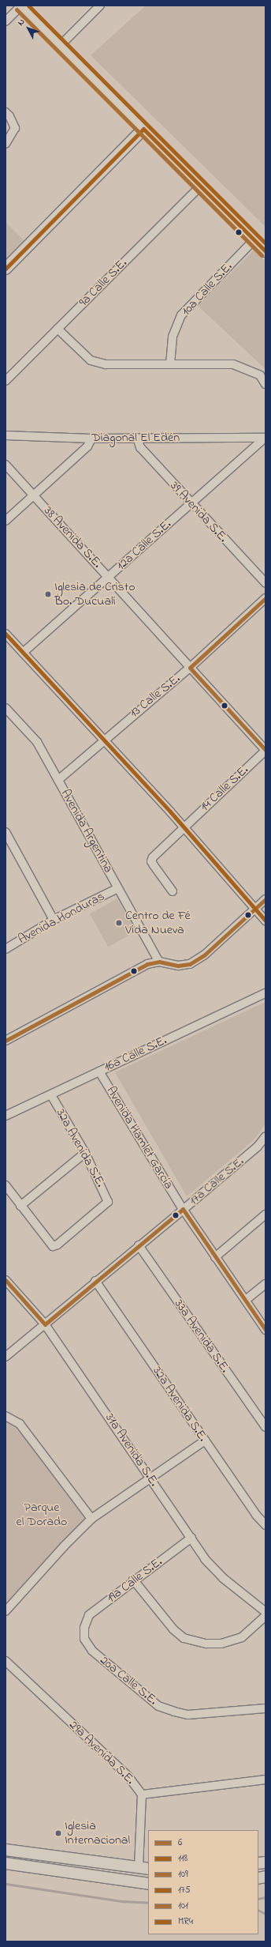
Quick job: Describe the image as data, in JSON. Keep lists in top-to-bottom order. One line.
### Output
{"streets":{"street":["9a Calle S.E.","10a Calle S.E.","Diagonal El Edén","39 Avenida S.E.","38 Avenida S.E.","12a Calle S.E.","13 Calle S.E.","14 Calle S.E.","Avenida Argentina","Avenida Honduras","16a Calle S.E.","Avenida Hamlet García","32a Avenida S.E.","17a Calle S.E.","33a Avenida S.E.","31a Avenida S.E.","19a Calle S.E.","20a Calle S.E.","29a Avenida S.E."]},"crossings":[["Diagonal El Edén","39 Avenida S.E."],["Diagonal El Edén","12a Calle S.E."],["39 Avenida S.E.","12a Calle S.E."],["38 Avenida S.E.","12a Calle S.E."],["38 Avenida S.E.","13 Calle S.E."],["38 Avenida S.E.","14 Calle S.E."],["13 Calle S.E.","Avenida Argentina"],["Avenida Argentina","Avenida Honduras"],["16a Calle S.E.","Avenida Hamlet García"],["16a Calle S.E.","32a Avenida S.E."],["Avenida Hamlet García","17a Calle S.E."],["32a Avenida S.E.","17a Calle S.E."],["17a Calle S.E.","33a Avenida S.E."],["17a Calle S.E.","31a Avenida S.E."],["31a Avenida S.E.","19a Calle S.E."],["19a Calle S.E.","20a Calle S.E."]],"parks":["Parque el Dorado"],"places":["Iglesia de Cristo Bo. Ducualí","Centro de Fé Vida Nueva","Iglesia Internacional"],"lines":["transit line MR4","transit line 101","transit line 175","transit line 6","transit line 118","transit line 109"],"legend":["6","118","109","175","101","MR4"],"north":"top left"}
